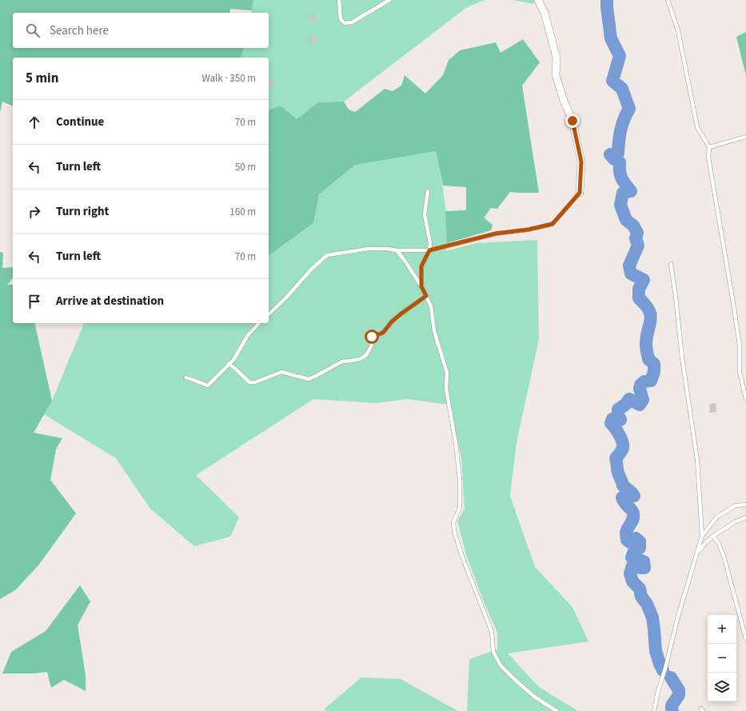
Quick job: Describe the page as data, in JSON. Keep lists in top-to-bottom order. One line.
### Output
{"page":{"search":"Search here","heading":["5 min","Walk · 350 m"],"list":[["Continue","70 m"],["Turn left","50 m"],["Turn right","160 m"],["Turn left","70 m"],"Arrive at destination"],"map_buttons":["+","−"]}}
